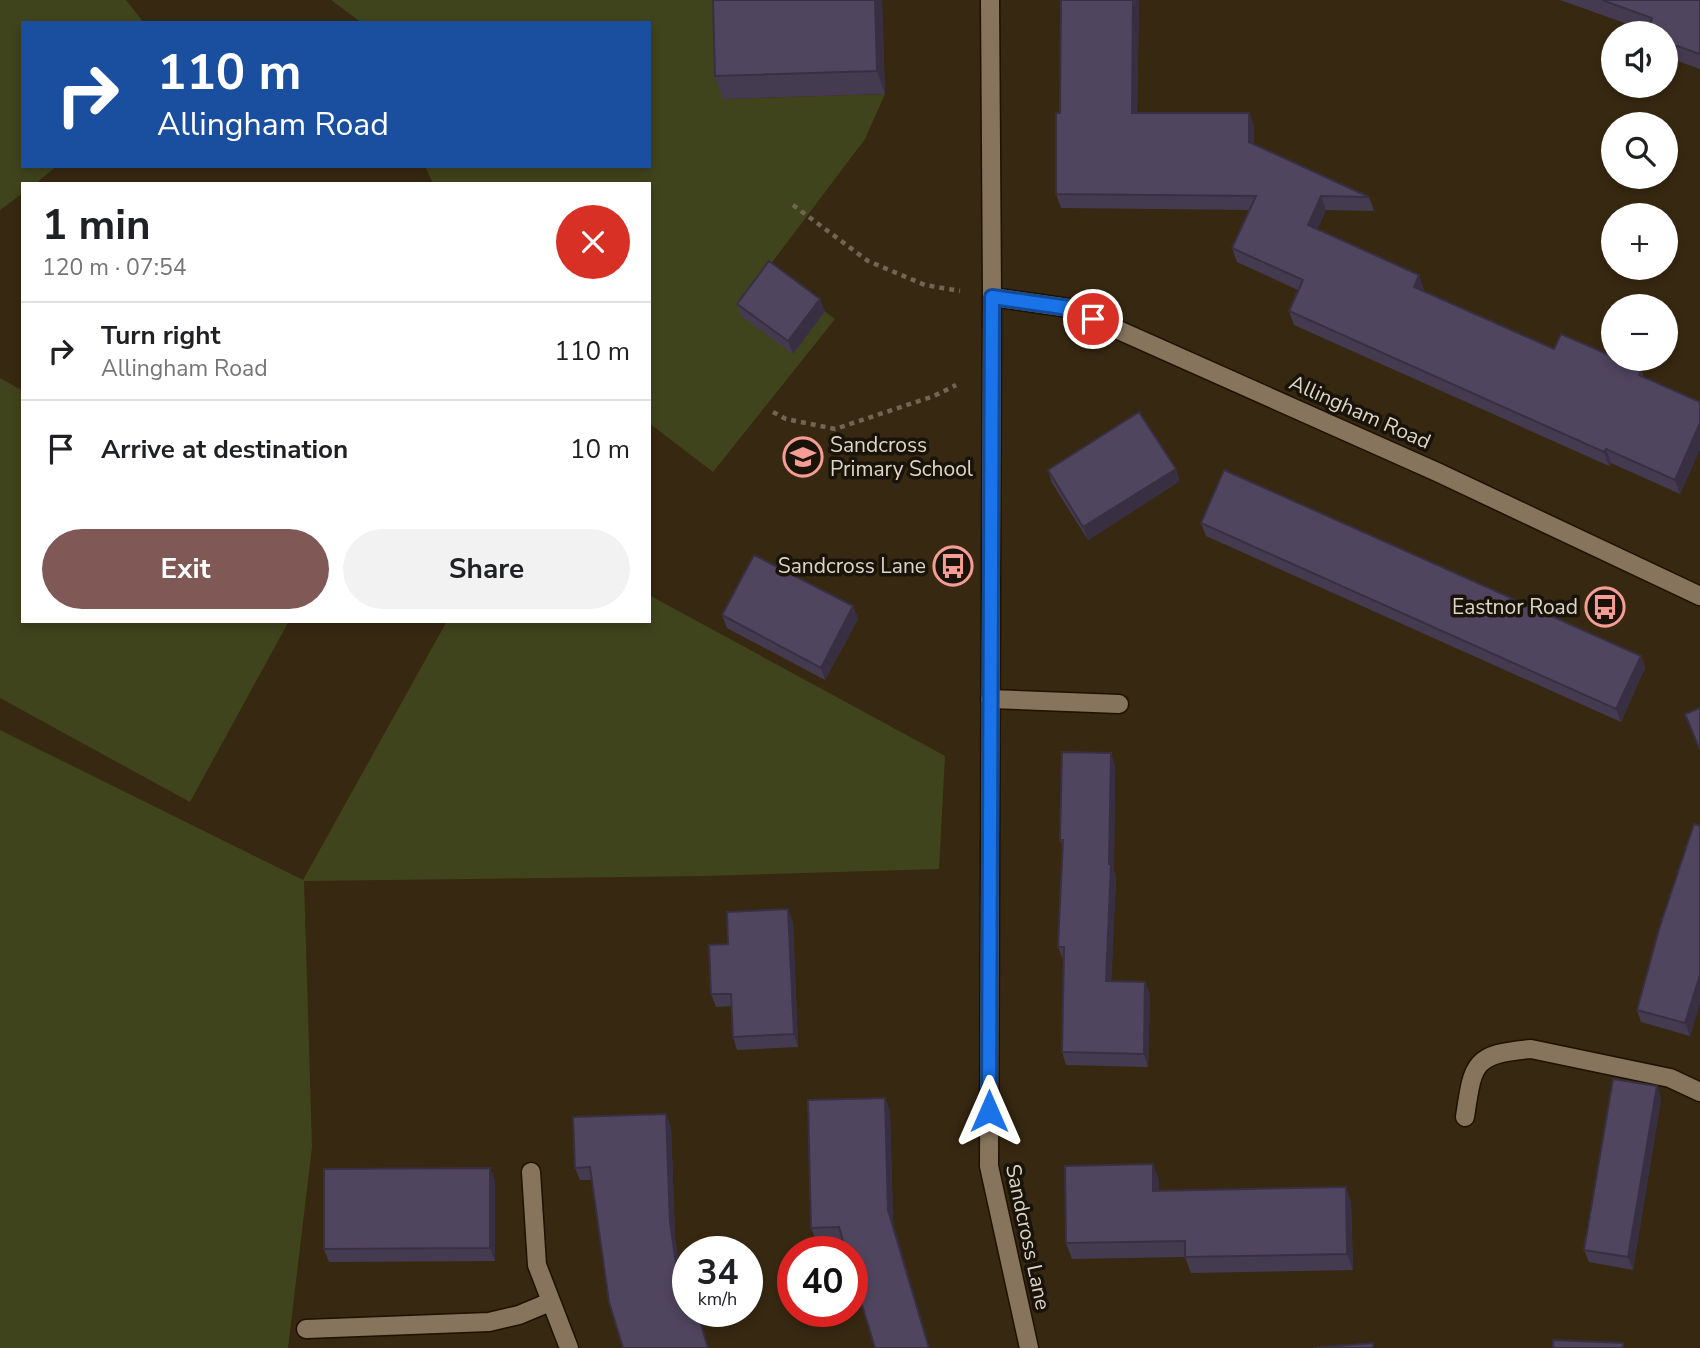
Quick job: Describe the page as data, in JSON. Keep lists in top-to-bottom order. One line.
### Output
{"streets":{"street":["Allingham Road","Sandcross Lane"]},"crossings":[["Allingham Road","Sandcross Lane"]],"places":{"school or university":["Sandcross Primary School"],"bus stop":["Sandcross Lane","Eastnor Road"]},"page":{"map_buttons":["+","−"],"turn":["110 m","Allingham Road"],"heading":["1 min","120 m · 07:54"],"list":[{"name":"Turn right","note":"Allingham Road","value":"110 m"},{"name":"Arrive at destination","value":"10 m"}],"buttons":["Exit","Share"],"speed":"34 km/h","limit":"40"}}
